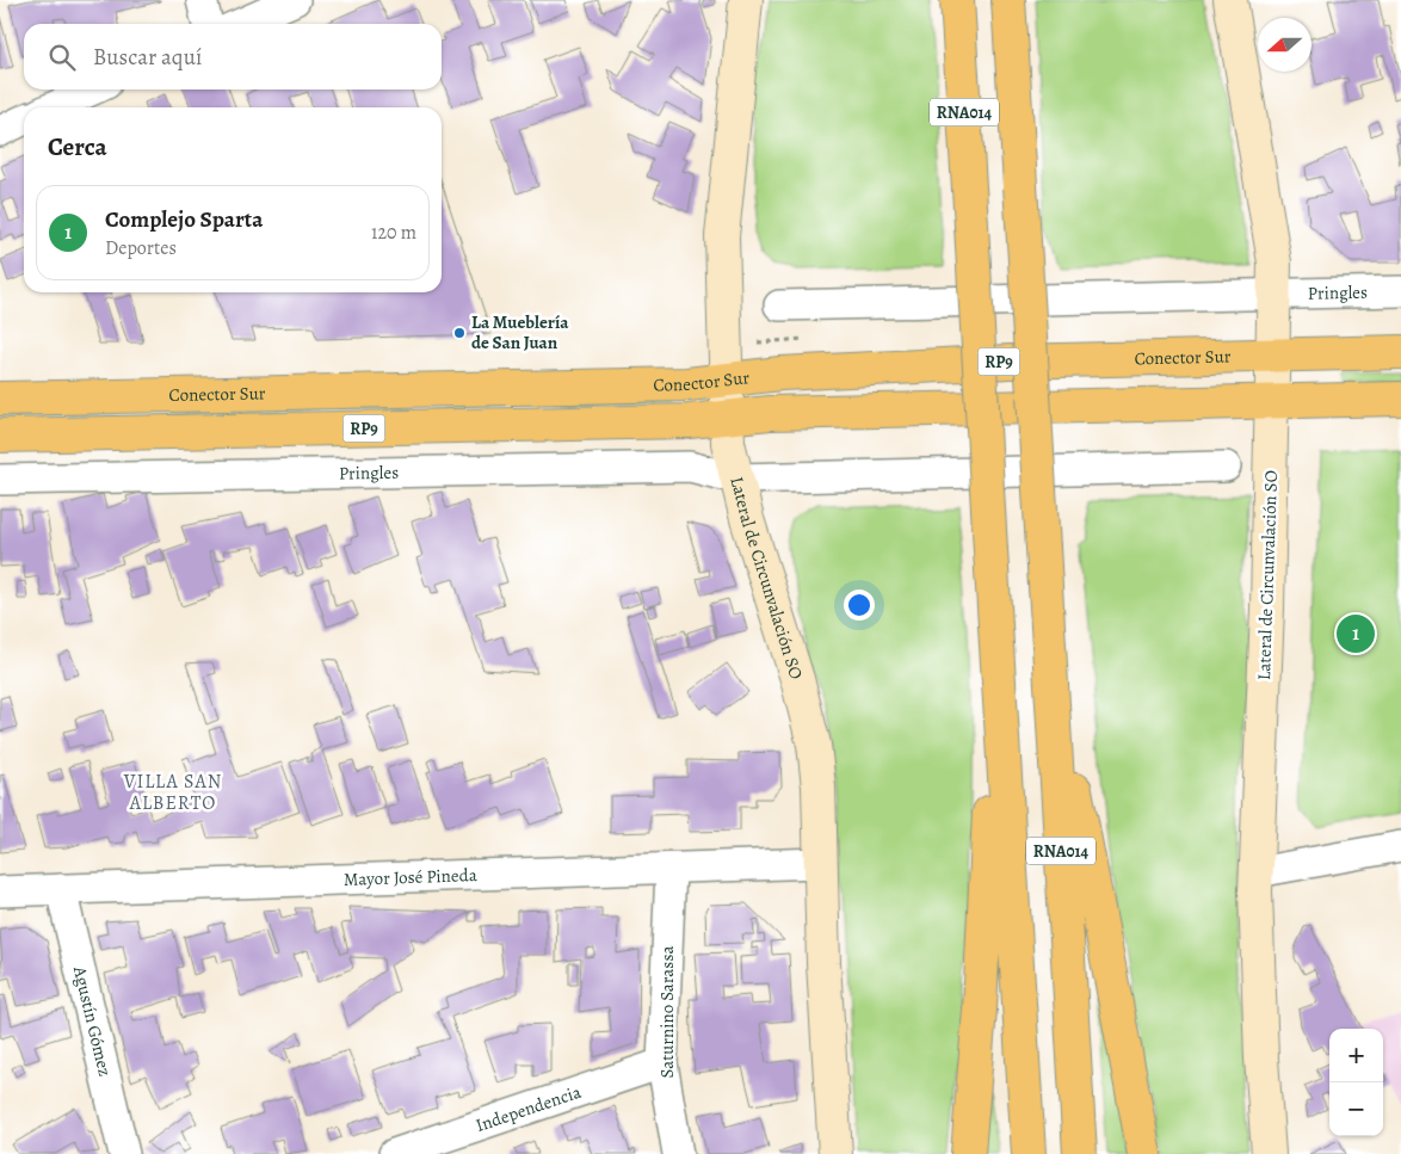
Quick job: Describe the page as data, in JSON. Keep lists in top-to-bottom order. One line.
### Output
{"streets":{"main road":["RNA014","Conector Sur","RP9"],"street":["Pringles","Lateral de Circunvalación SO","Mayor José Pineda","Saturnino Sarassa","Agustín Gómez","Independencia"]},"crossings":[["Pringles","Lateral de Circunvalación SO"],["Conector Sur","Lateral de Circunvalación SO"],["Lateral de Circunvalación SO","Mayor José Pineda"],["Mayor José Pineda","Saturnino Sarassa"],["Mayor José Pineda","Agustín Gómez"],["Saturnino Sarassa","Independencia"]],"districts":["VILLA SAN ALBERTO"],"places":["La Mueblería de San Juan"],"north":"left","page":{"search":"Buscar aquí","heading":"Cerca","list":[{"mark":"1","name":"Complejo Sparta","note":"Deportes","value":"120 m"}],"pins":"1","map_buttons":["+","−"]}}
